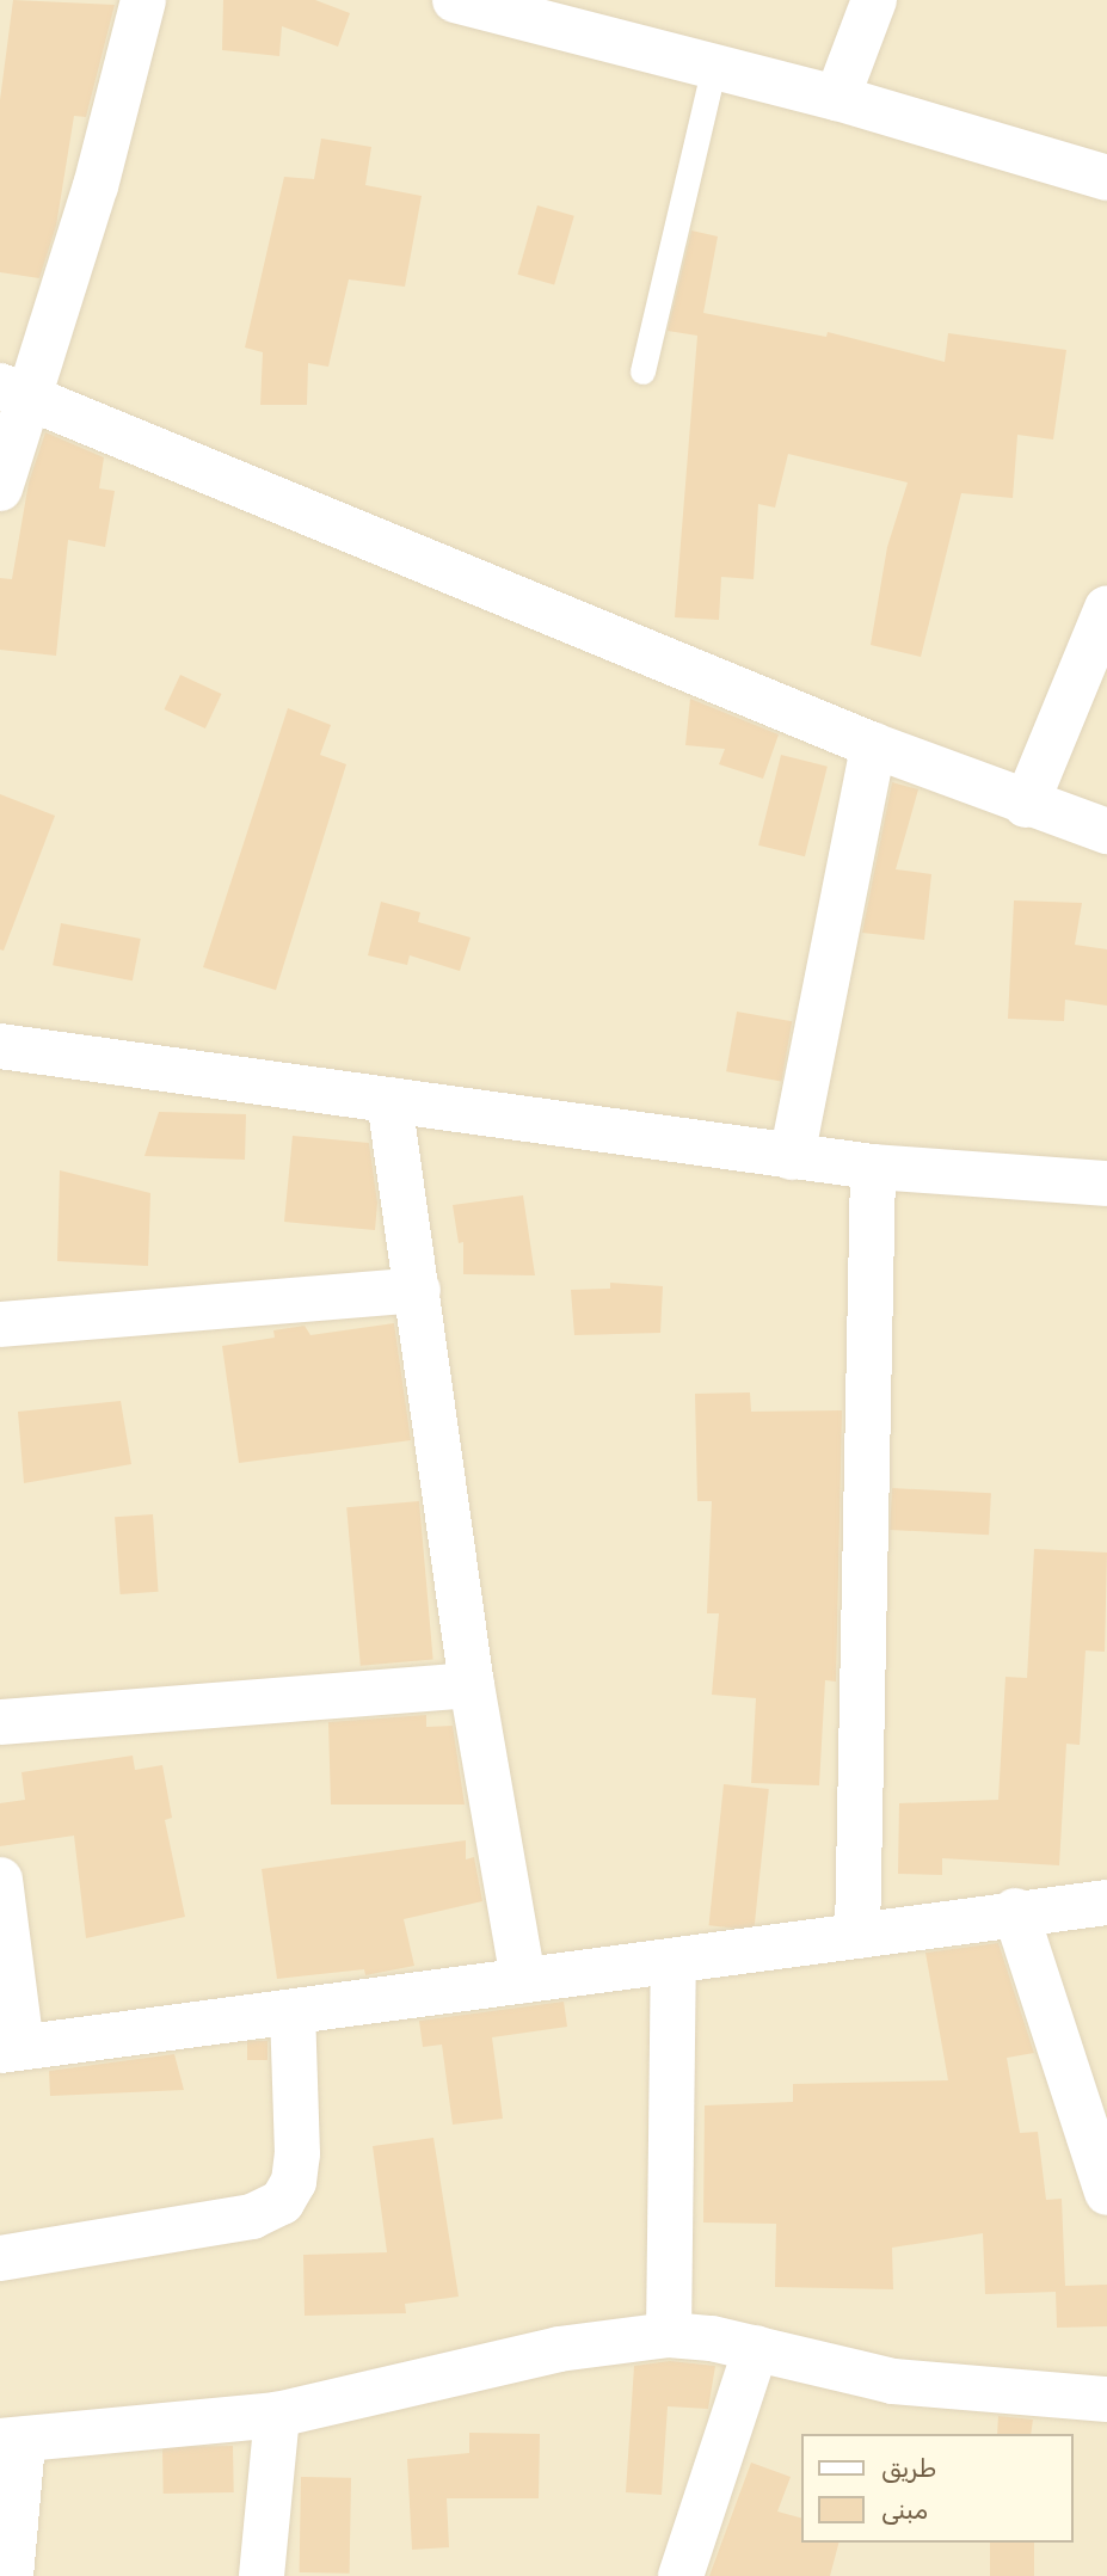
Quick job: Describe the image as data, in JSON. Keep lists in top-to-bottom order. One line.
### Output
{"legend":["طريق","مبنى"]}
